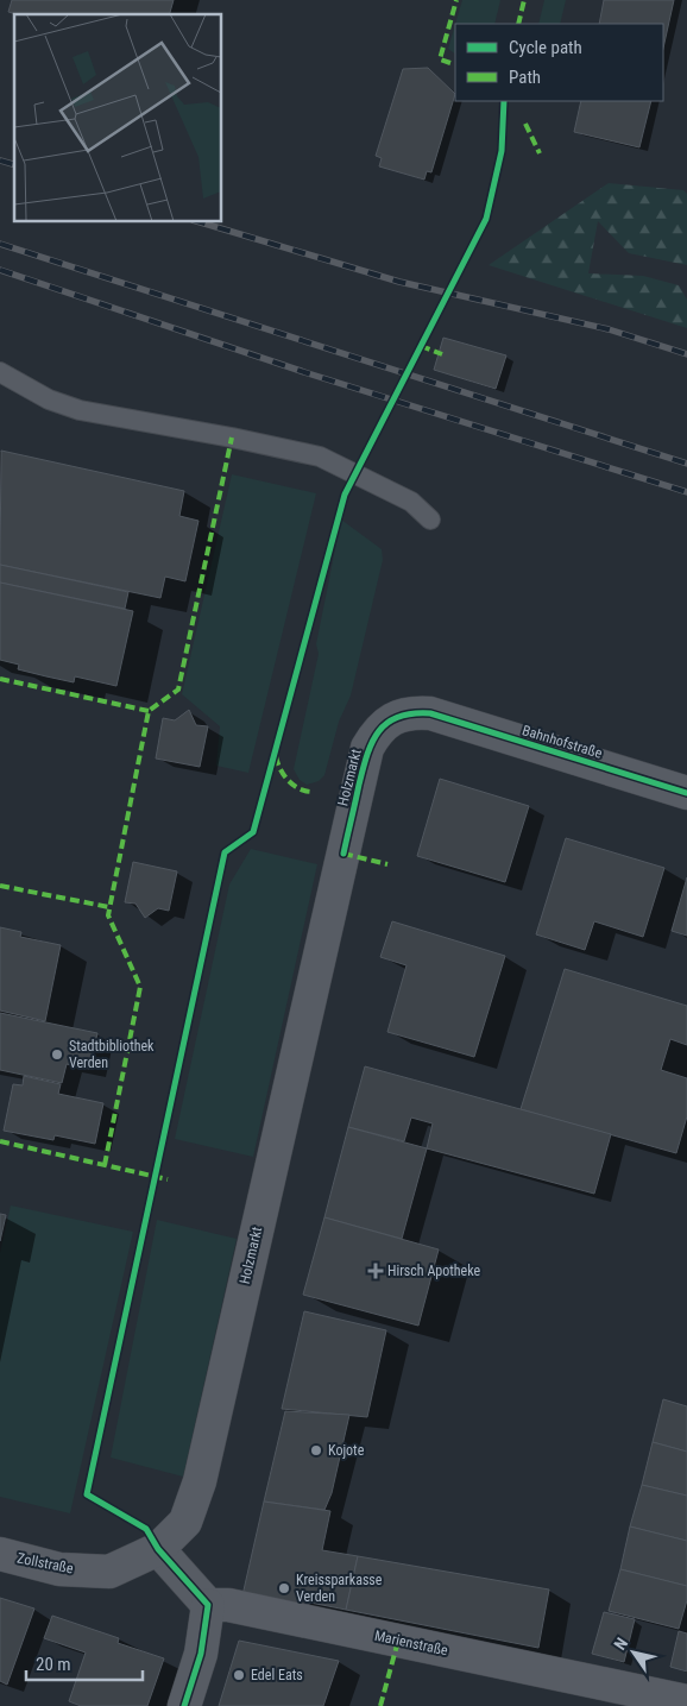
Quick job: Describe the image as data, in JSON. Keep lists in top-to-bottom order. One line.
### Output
{"streets":{"street":["Bahnhofstraße","Holzmarkt","Zollstraße","Marienstraße"]},"crossings":[["Bahnhofstraße","Holzmarkt"],["Holzmarkt","Zollstraße"]],"places":{"other":["Stadtbibliothek Verden","Kojote","Kreissparkasse Verden","Edel Eats"],"health":["Hirsch Apotheke"]},"legend":["Cycle path","Path"],"scale_bar":"20 m","north":"top left"}
